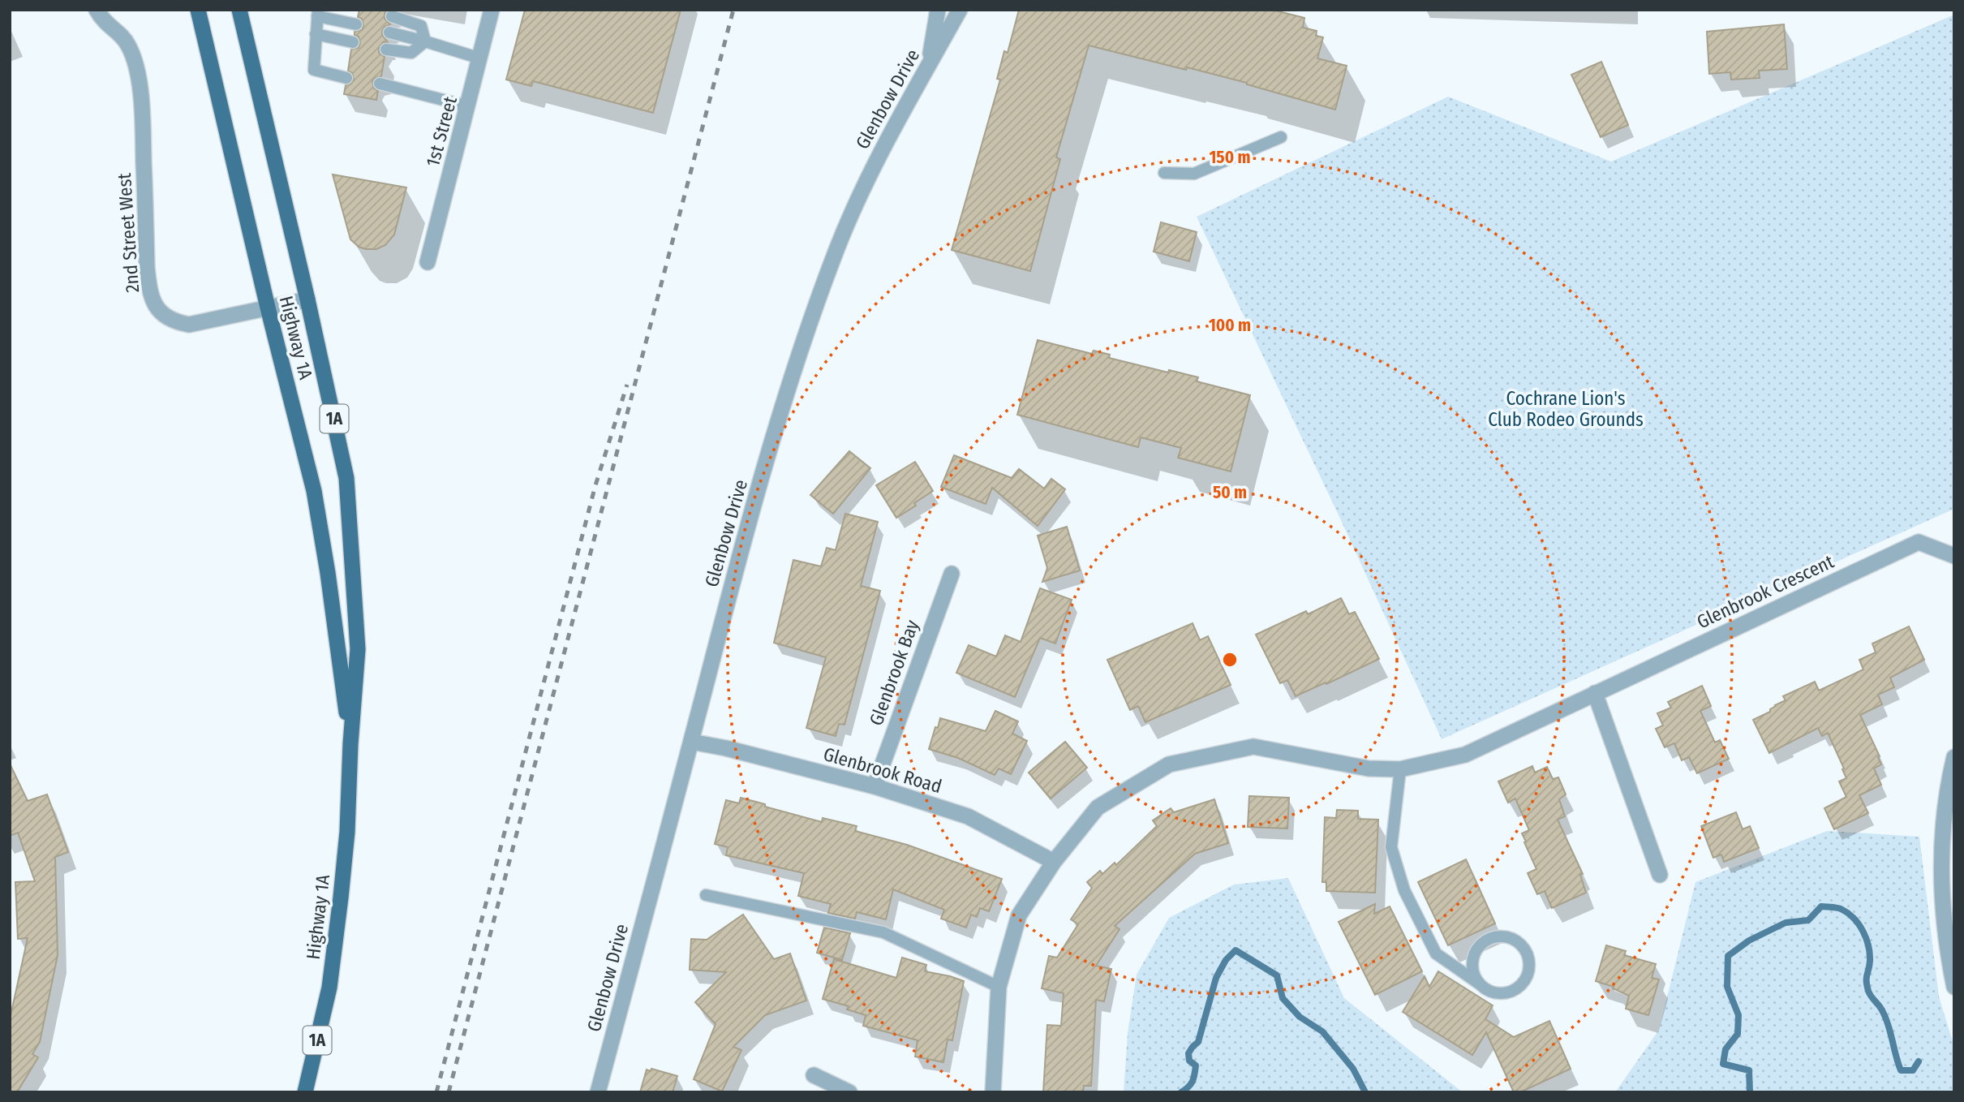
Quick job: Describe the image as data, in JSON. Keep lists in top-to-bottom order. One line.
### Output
{"streets":{"main road":["Highway 1A","1A"],"street":["Glenbow Drive","1st Street","2nd Street West","Glenbrook Crescent","Glenbrook Bay","Glenbrook Road"]},"crossings":[["Glenbow Drive","Glenbrook Road"],["2nd Street West","Highway 1A"],["Glenbrook Crescent","Glenbrook Road"],["Glenbrook Bay","Glenbrook Road"]],"parks":["Cochrane Lion's Club Rodeo Grounds"],"rings":["150 m","100 m","50 m"]}
